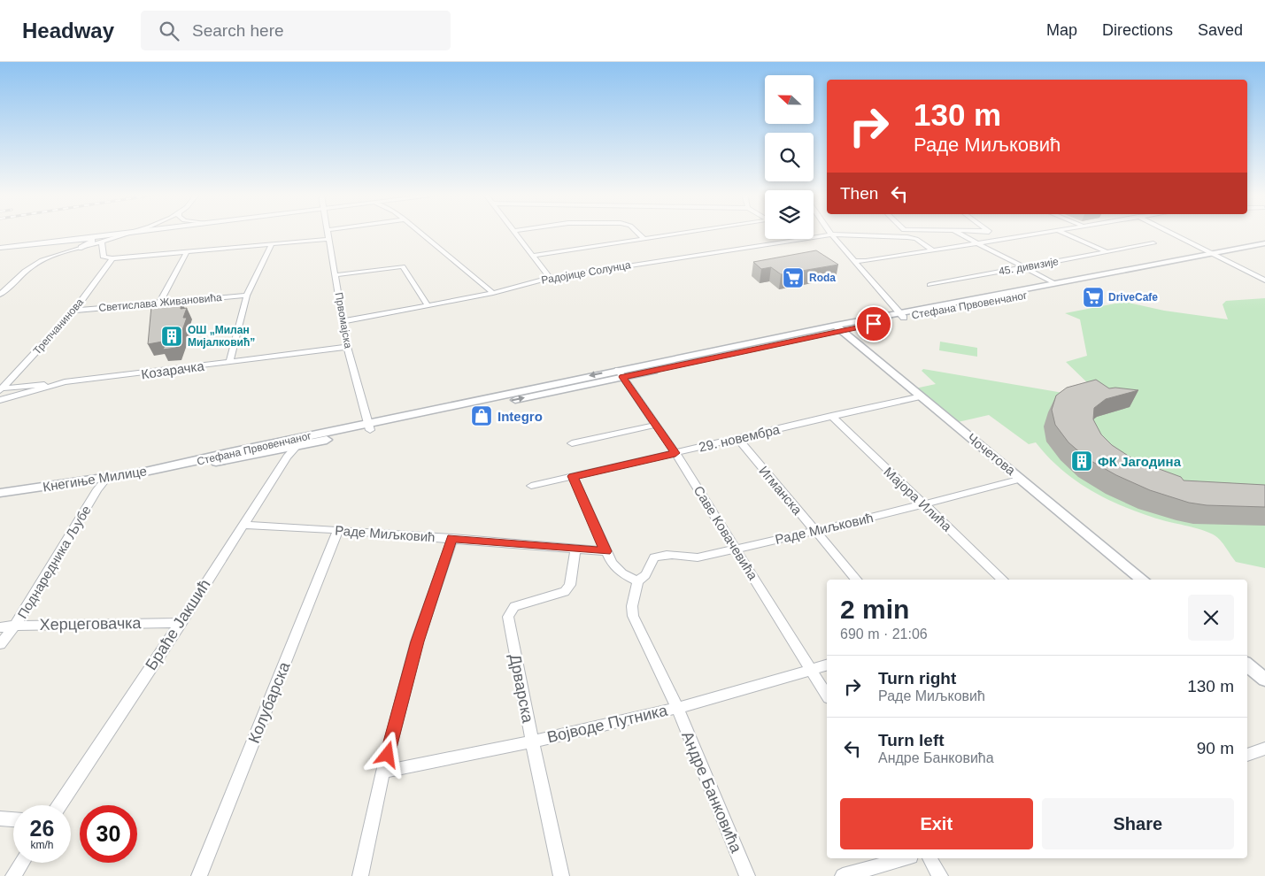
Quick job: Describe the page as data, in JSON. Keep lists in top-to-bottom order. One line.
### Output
{"streets":{"street":["45. дивизије","Радојице Солунца","Светислава Живановића","Стефана Првовенчаног","Првомајска","Трепчанинова","Козарачка","29. новембра","Чочетова","Кнегиње Милице","Игманска","Мајора Илића","Раде Миљковић","Саве Ковачевића","Поднаредника Љубе","Херцеговачка","Браће Јакшић","Дрварска","Колубарска","Војводе Путника","Андре Банковића"]},"crossings":[["Радојице Солунца","Првомајска"],["Светислава Живановића","Трепчанинова"],["Стефана Првовенчаног","Првомајска"],["Стефана Првовенчаног","Чочетова"],["Стефана Првовенчаног","Кнегиње Милице"],["Стефана Првовенчаног","Саве Ковачевића"],["Стефана Првовенчаног","Браће Јакшић"],["Првомајска","Козарачка"],["29. новембра","Чочетова"],["29. новембра","Игманска"],["29. новембра","Мајора Илића"],["29. новембра","Саве Ковачевића"],["Чочетова","Раде Миљковић"],["Кнегиње Милице","Поднаредника Љубе"],["Игманска","Раде Миљковић"],["Мајора Илића","Раде Миљковић"],["Раде Миљковић","Саве Ковачевића"],["Раде Миљковић","Браће Јакшић"],["Раде Миљковић","Дрварска"],["Раде Миљковић","Колубарска"],["Раде Миљковић","Андре Банковића"],["Саве Ковачевића","Војводе Путника"],["Поднаредника Љубе","Херцеговачка"],["Херцеговачка","Браће Јакшић"],["Дрварска","Војводе Путника"],["Војводе Путника","Андре Банковића"]],"places":{"supermarket":["Roda","DriveCafe"],"building":["ОШ „Милан Мијалковић”","ФК Јагодина"],"shop":["Integro"]},"north":"left","page":{"header":"Headway","search":"Search here","nav":["Map","Directions","Saved"],"turn":["130 m","Раде Миљковић"],"then":"Then","heading":["2 min","690 m · 21:06"],"list":[{"name":"Turn right","note":"Раде Миљковић","value":"130 m"},{"name":"Turn left","note":"Андре Банковића","value":"90 m"}],"buttons":["Exit","Share"],"speed":"26 km/h","limit":"30"}}
